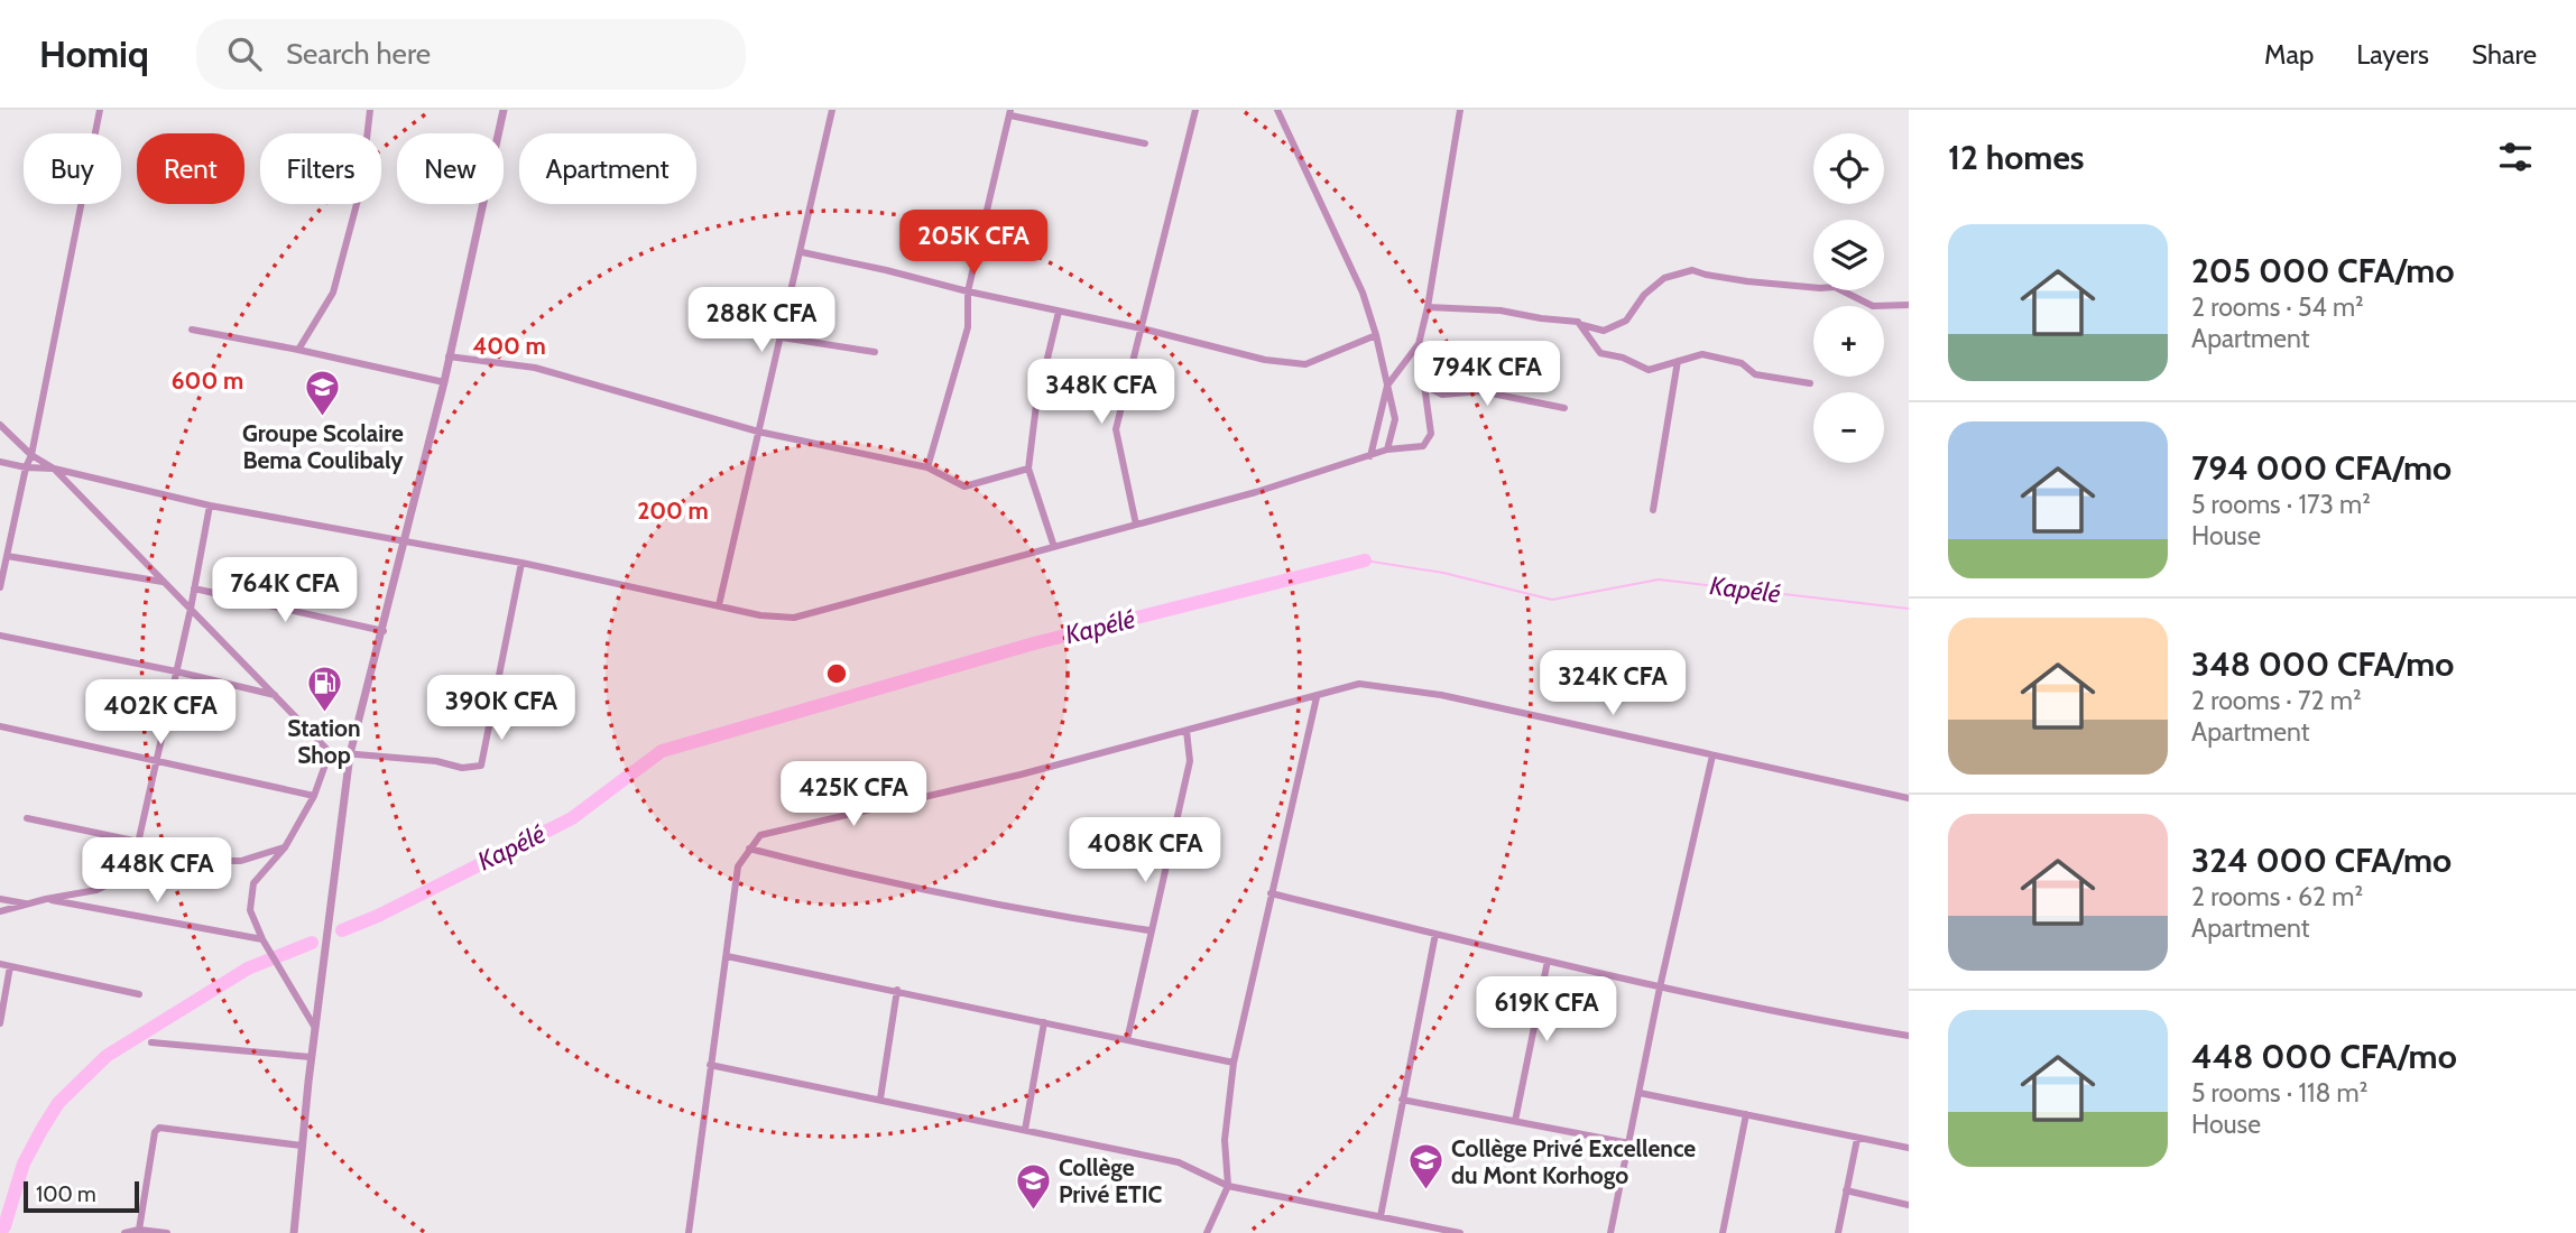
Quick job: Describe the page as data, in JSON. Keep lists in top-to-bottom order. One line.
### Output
{"water":["Kapélé"],"places":{"school or university":["Groupe Scolaire Bema Coulibaly","Collège Privé Excellence du Mont Korhogo","Collège Privé ETIC"],"fuel station":["Station Shop"]},"scale_bar":"100 m","page":{"header":"Homiq","search":"Search here","nav":["Map","Layers","Share"],"heading":"12 homes","map_buttons":["+","−"],"chip":["Buy","Rent","Filters","New","Apartment"],"list":[{"name":"205 000 CFA/mo","note":"2 rooms · 54 m² · Apartment"},{"name":"794 000 CFA/mo","note":"5 rooms · 173 m² · House"},{"name":"348 000 CFA/mo","note":"2 rooms · 72 m² · Apartment"},{"name":"324 000 CFA/mo","note":"2 rooms · 62 m² · Apartment"},{"name":"448 000 CFA/mo","note":"5 rooms · 118 m² · House"}],"price":["205K CFA","288K CFA","794K CFA","348K CFA","764K CFA","324K CFA","390K CFA","402K CFA","425K CFA","408K CFA","448K CFA","619K CFA"],"scale":"100 m"},"rings":["400 m","600 m","200 m"]}
